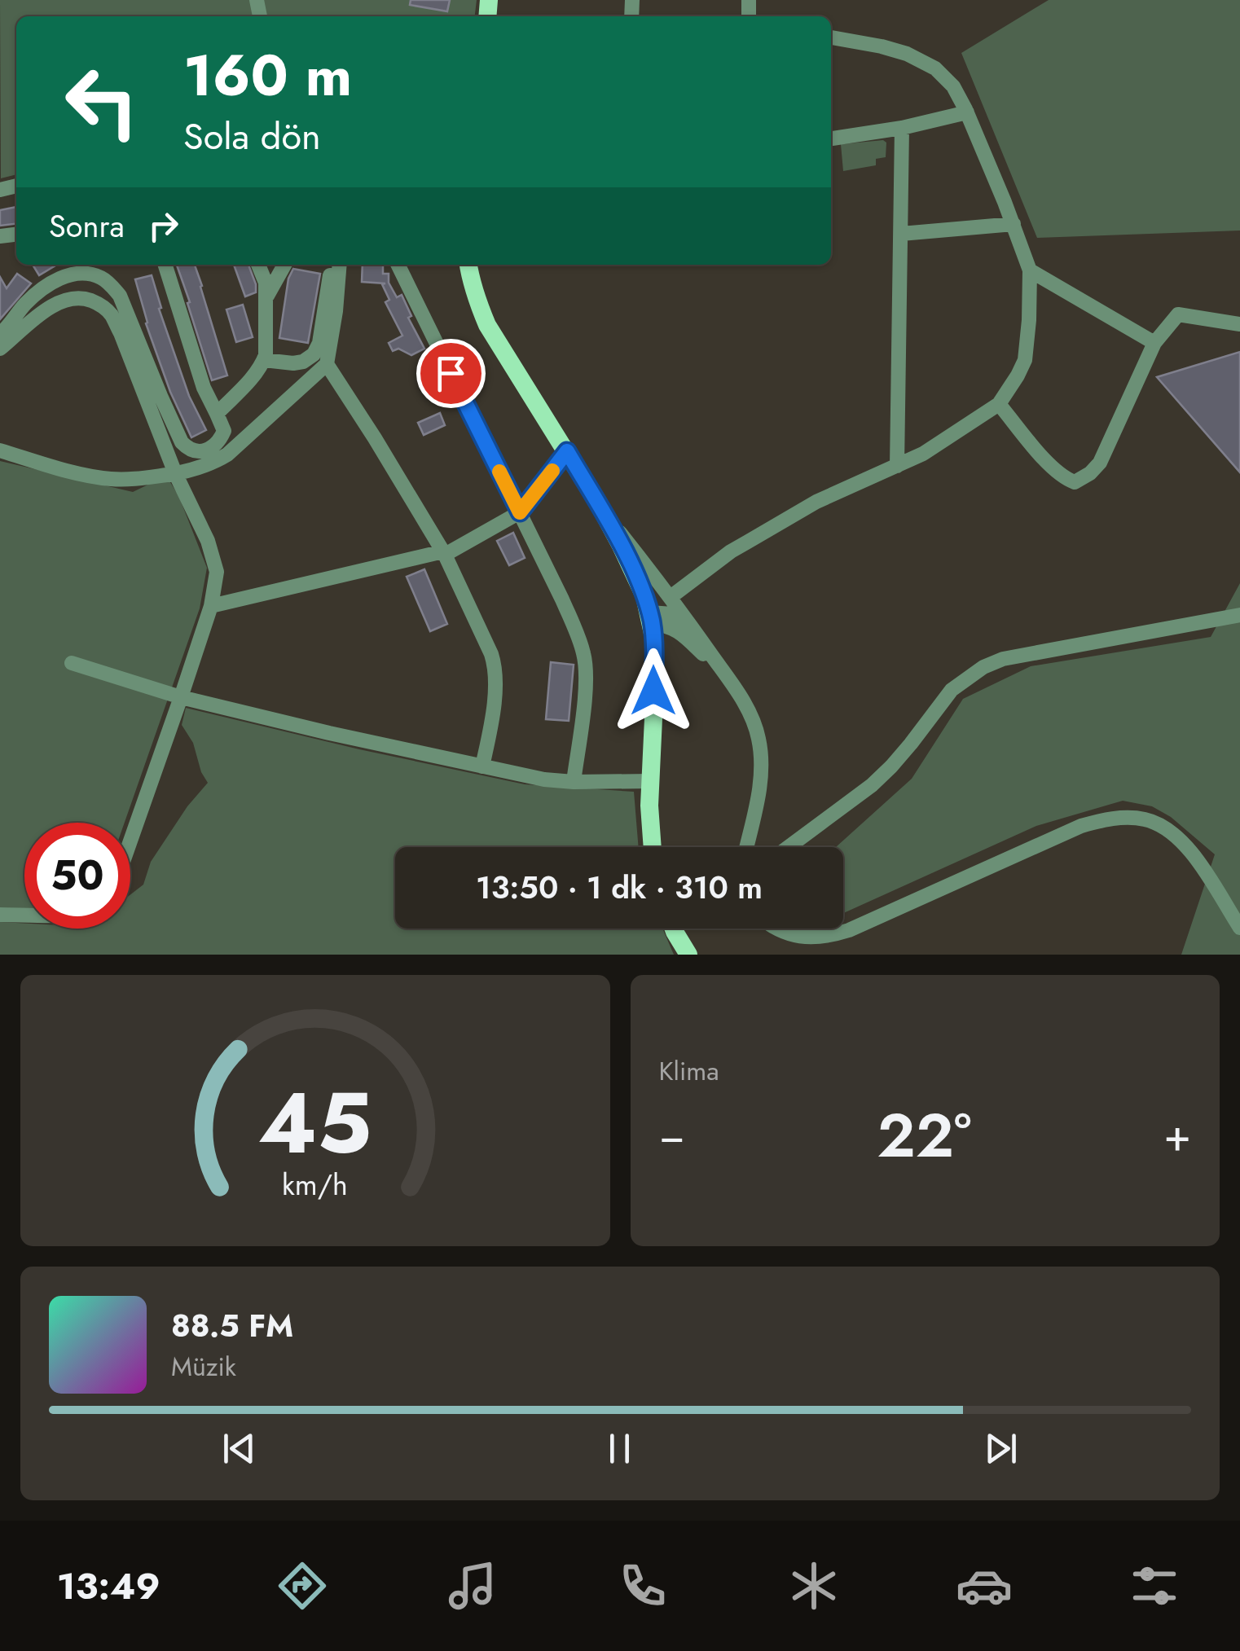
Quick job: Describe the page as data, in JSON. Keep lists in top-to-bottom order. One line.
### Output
{"page":{"turn":["160 m","Sola dön"],"then":"Sonra","limit":"50","trip":"13:50 · 1 dk · 310 m","tile":"Klima","heat":["−","22°","+"],"song":["88.5 FM","Müzik"],"tabs":"13:49","gauge":["45","km/h"]}}
